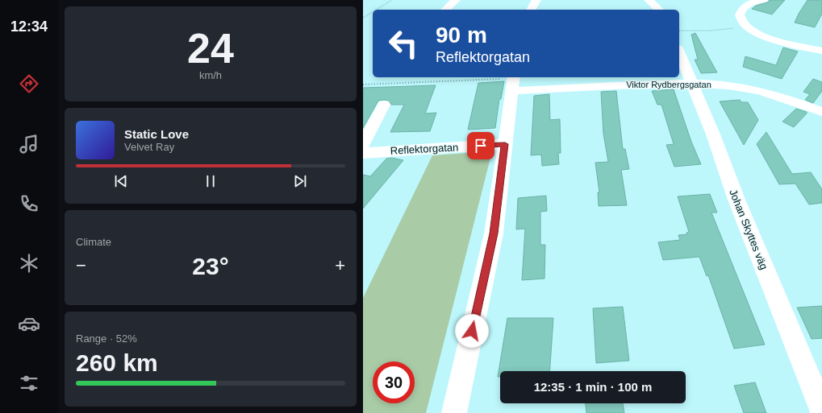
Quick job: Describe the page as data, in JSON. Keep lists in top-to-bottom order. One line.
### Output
{"streets":{"street":["Viktor Rydbergsgatan","Reflektorgatan","Johan Skyttes väg"]},"crossings":[["Viktor Rydbergsgatan","Johan Skyttes väg"]],"page":{"tabs":"12:34","tile":[["24","km/h"],"Climate",["Range · 52%","260 km"]],"turn":["90 m","Reflektorgatan"],"song":["Static Love","Velvet Ray"],"heat":["−","23°","+"],"limit":"30","trip":"12:35 · 1 min · 100 m"}}
